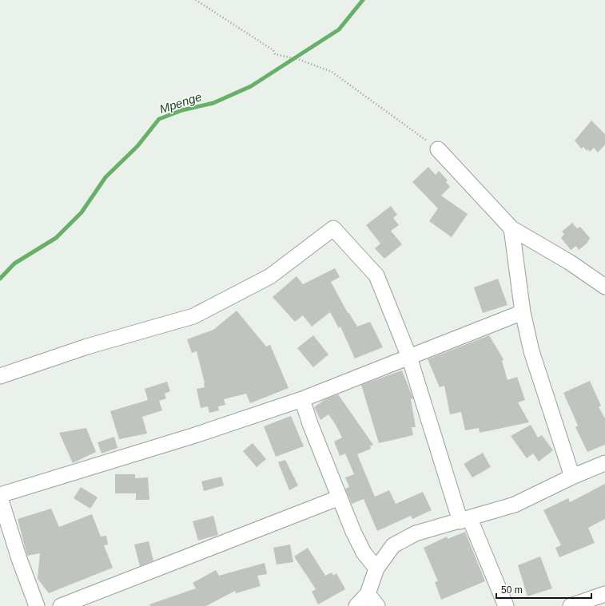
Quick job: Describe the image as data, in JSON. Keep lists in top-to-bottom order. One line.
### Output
{"water":["Mpenge"],"scale_bar":"50 m"}
